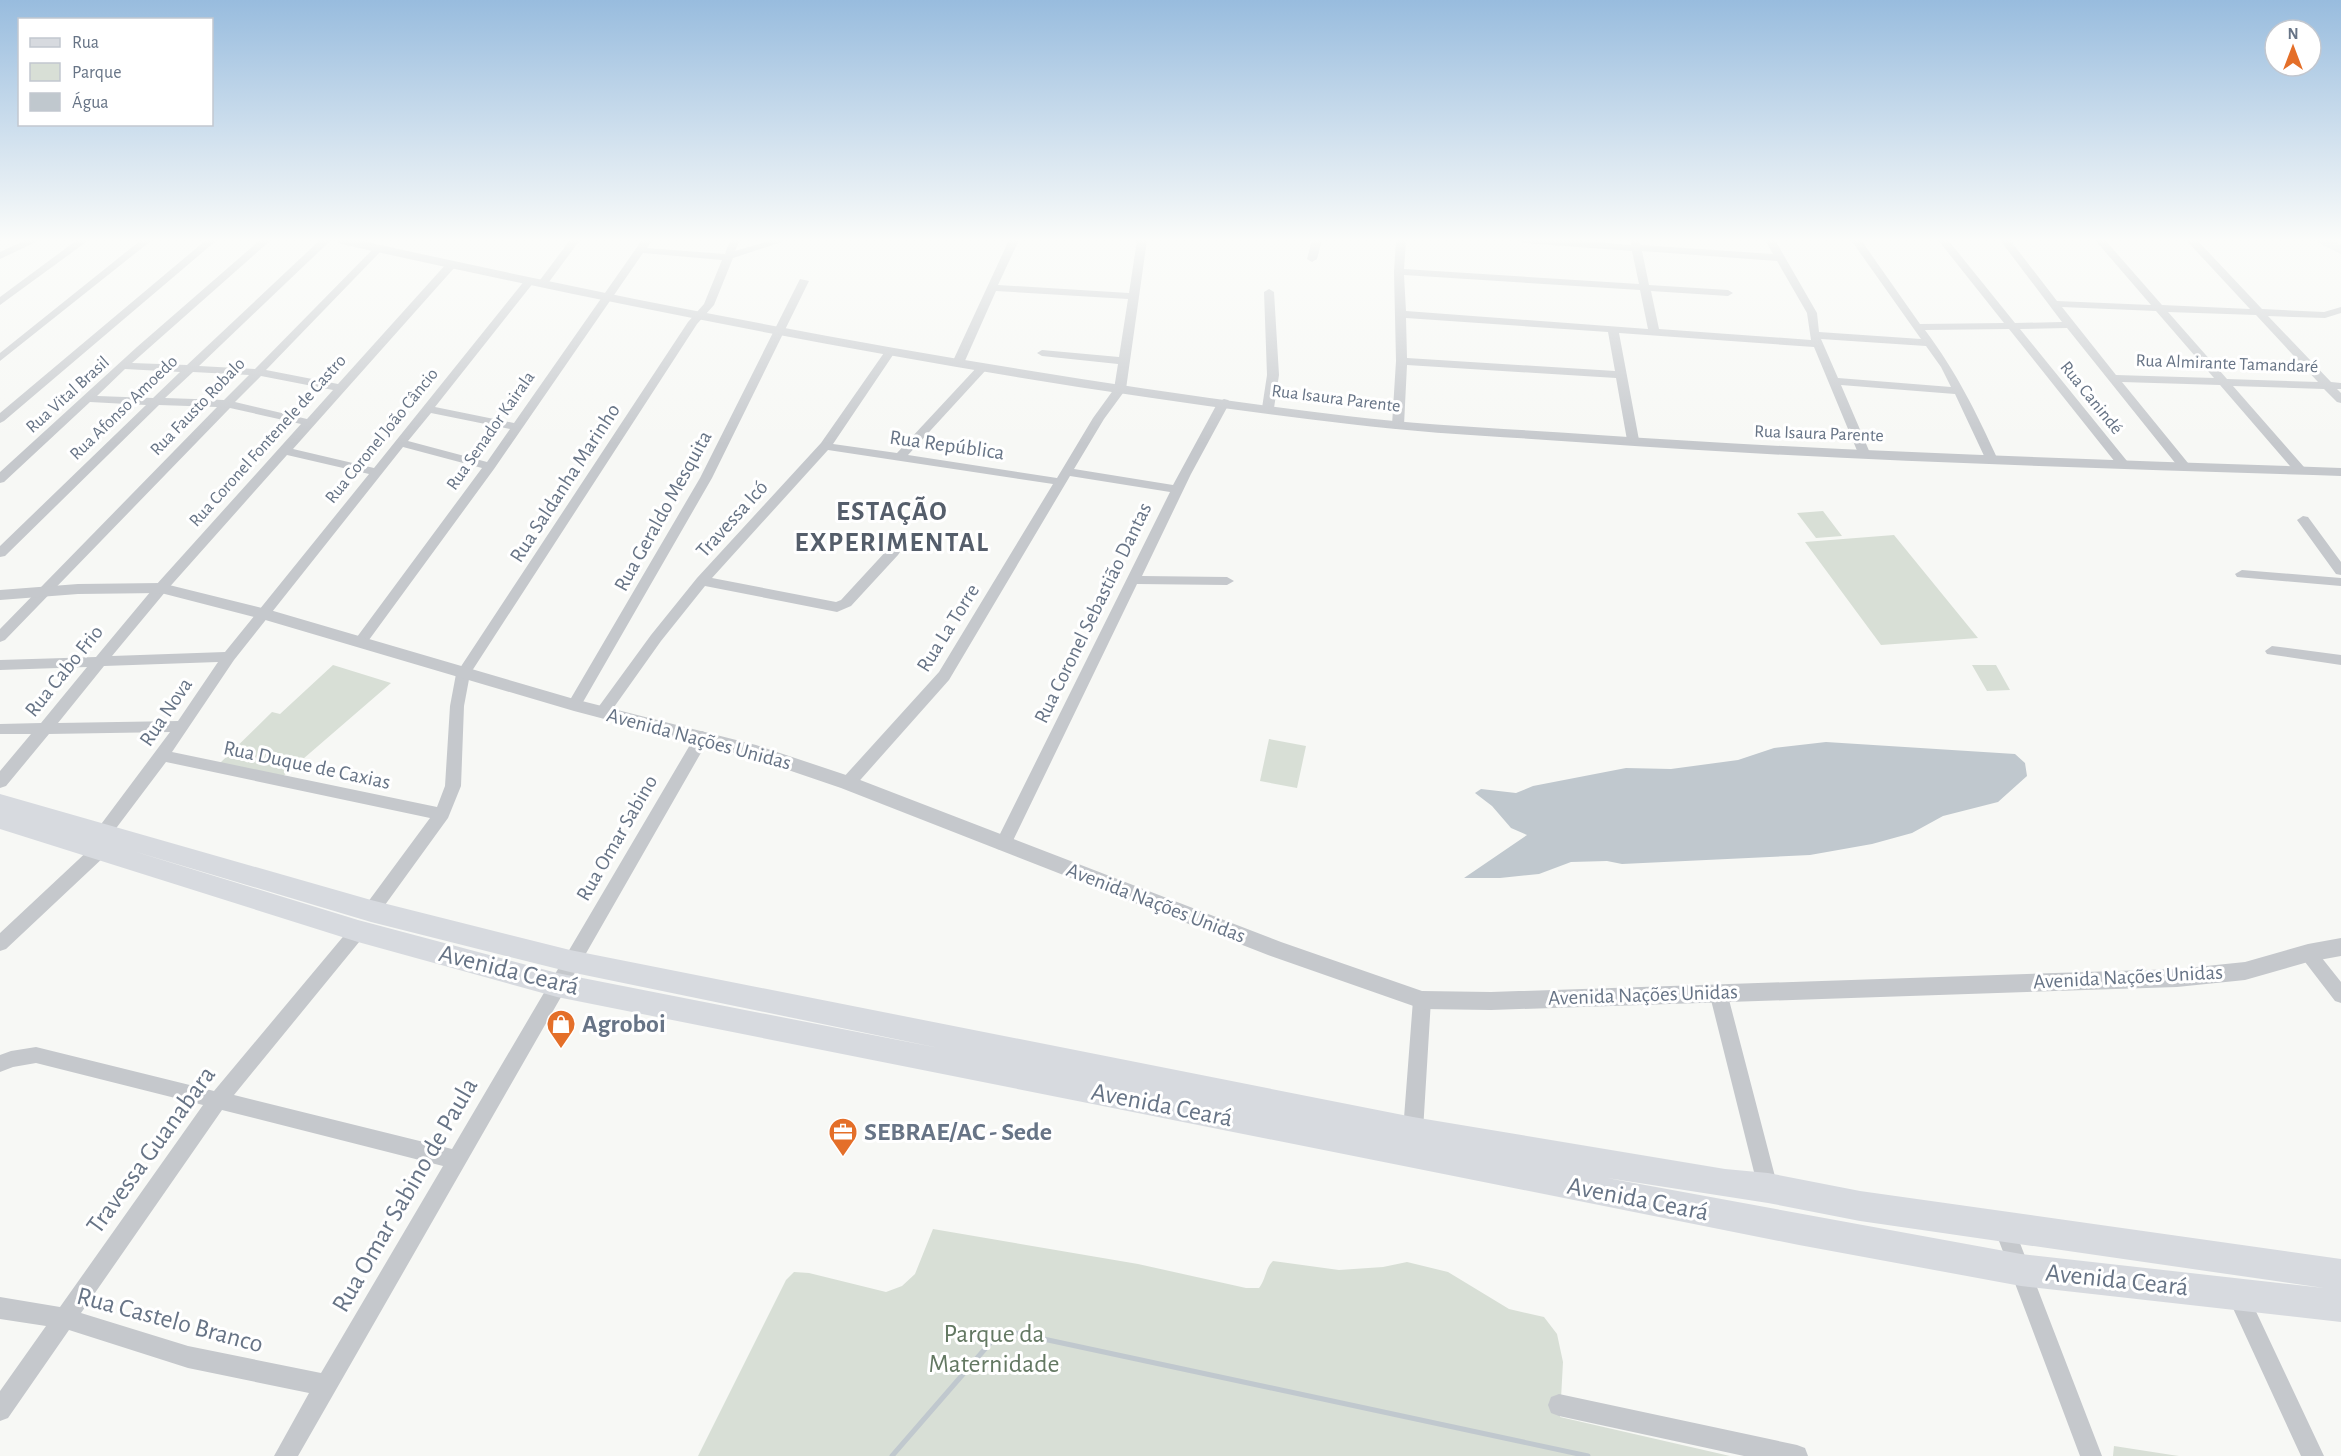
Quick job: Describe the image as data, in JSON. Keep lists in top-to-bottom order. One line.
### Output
{"streets":{"main road":["Avenida Ceará"],"street":["Rua Almirante Tamandaré","Rua Vital Brasil","Rua Canindé","Rua Isaura Parente","Rua Fausto Robalo","Rua Afonso Amoedo","Rua Senador Kairala","Rua Coronel João Câncio","Rua Coronel Fontenele de Castro","Rua República","Rua Saldanha Marinho","Rua Geraldo Mesquita","Travessa Icó","Rua Coronel Sebastião Dantas","Rua La Torre","Rua Cabo Frio","Rua Nova","Avenida Nações Unidas","Rua Duque de Caxias","Rua Omar Sabino","Travessa Guanabara","Rua Omar Sabino de Paula","Rua Castelo Branco"]},"crossings":[["Rua Canindé","Rua Isaura Parente"],["Rua Isaura Parente","Rua Saldanha Marinho"],["Rua Isaura Parente","Rua Geraldo Mesquita"],["Rua Isaura Parente","Travessa Icó"],["Rua Isaura Parente","Rua Coronel Sebastião Dantas"],["Rua Isaura Parente","Rua La Torre"],["Rua Fausto Robalo","Avenida Nações Unidas"],["Rua Senador Kairala","Avenida Nações Unidas"],["Rua Coronel João Câncio","Rua Nova"],["Rua Coronel João Câncio","Avenida Nações Unidas"],["Rua Coronel Fontenele de Castro","Rua Cabo Frio"],["Rua Coronel Fontenele de Castro","Avenida Nações Unidas"],["Rua República","Travessa Icó"],["Rua República","Rua Coronel Sebastião Dantas"],["Rua República","Rua La Torre"],["Rua Saldanha Marinho","Avenida Nações Unidas"],["Rua Saldanha Marinho","Travessa Guanabara"],["Rua Geraldo Mesquita","Avenida Nações Unidas"],["Travessa Icó","Avenida Nações Unidas"],["Rua Coronel Sebastião Dantas","Avenida Nações Unidas"],["Rua La Torre","Avenida Nações Unidas"],["Rua Cabo Frio","Avenida Nações Unidas"],["Rua Nova","Avenida Nações Unidas"],["Rua Nova","Rua Duque de Caxias"],["Rua Nova","Avenida Ceará"],["Avenida Nações Unidas","Rua Omar Sabino"],["Avenida Nações Unidas","Travessa Guanabara"],["Rua Duque de Caxias","Travessa Guanabara"],["Rua Omar Sabino","Avenida Ceará"],["Rua Omar Sabino","Rua Omar Sabino de Paula"],["Avenida Ceará","Travessa Guanabara"],["Avenida Ceará","Rua Omar Sabino de Paula"],["Travessa Guanabara","Rua Castelo Branco"],["Rua Omar Sabino de Paula","Rua Castelo Branco"]],"districts":["ESTAÇÃO EXPERIMENTAL"],"parks":["Parque da Maternidade"],"places":{"shop":["Agroboi"],"office":["SEBRAE/AC - Sede"]},"legend":["Rua","Parque","Água"],"north":"top"}
